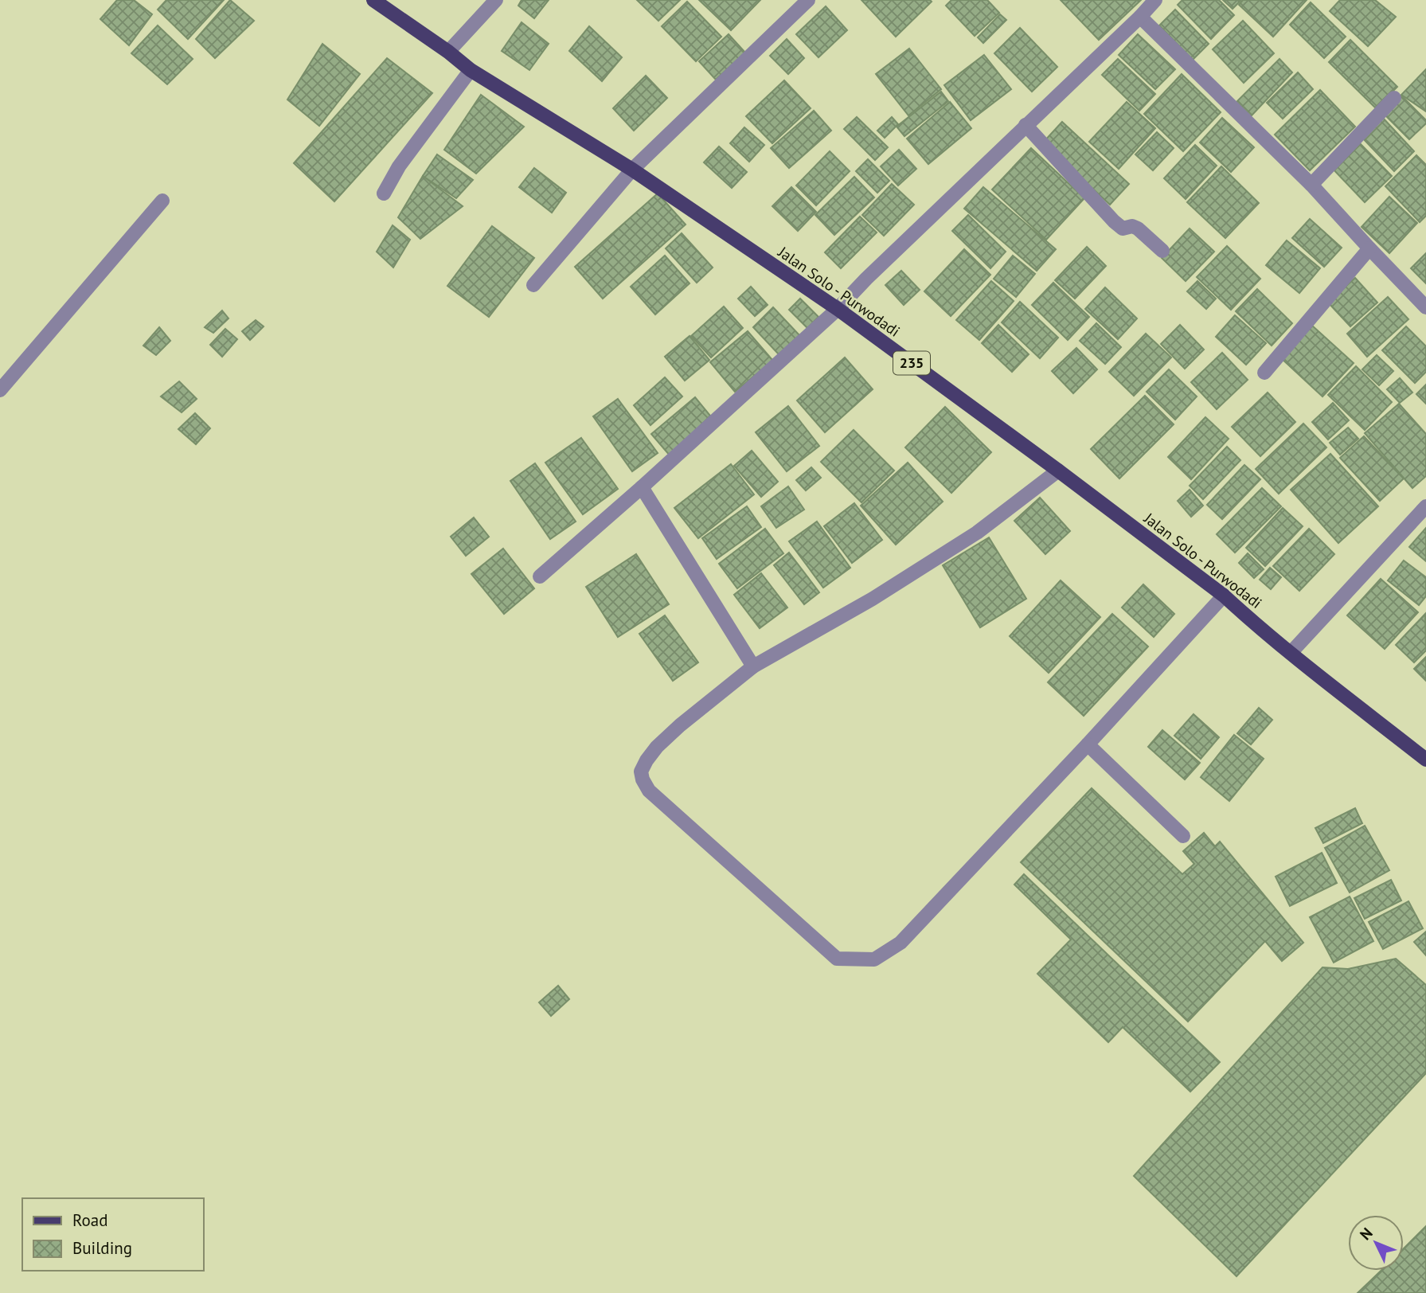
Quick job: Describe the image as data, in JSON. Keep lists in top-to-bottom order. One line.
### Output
{"streets":{"main road":["Jalan Solo - Purwodadi","235"]},"legend":["Road","Building"],"north":"top left"}
